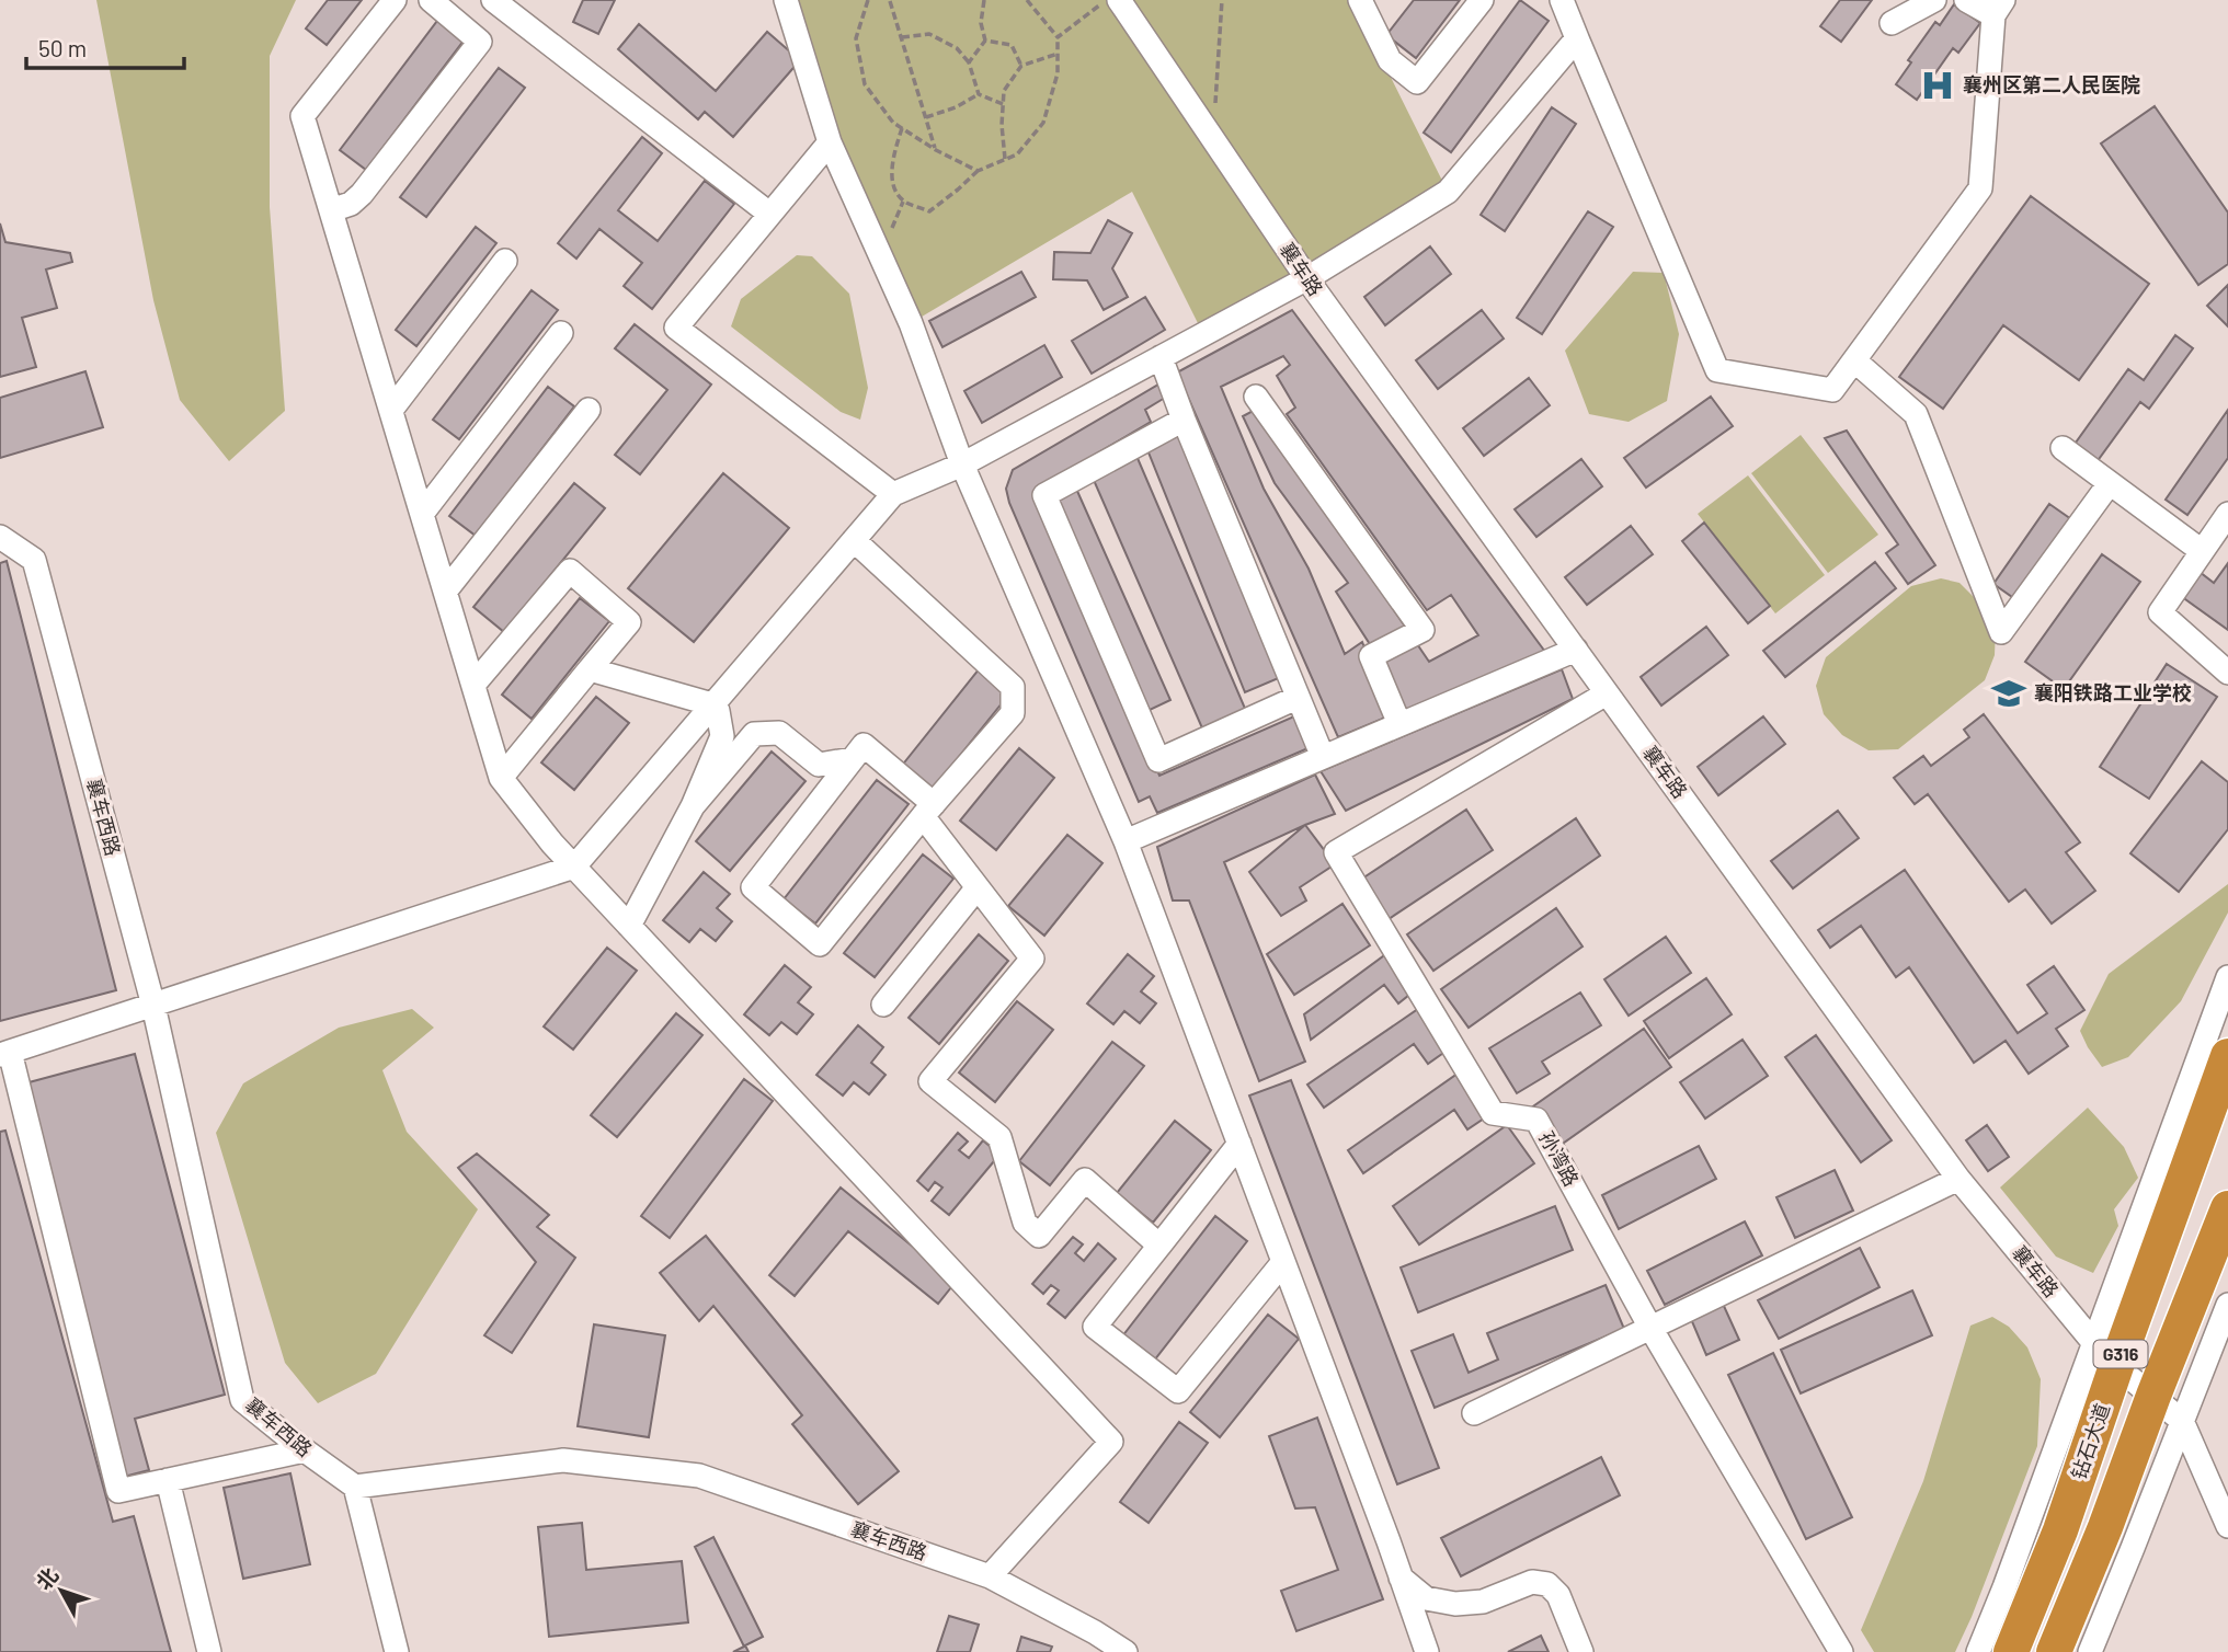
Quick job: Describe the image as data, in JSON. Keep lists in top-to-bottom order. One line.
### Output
{"streets":{"highway":["G316","钻石大道"],"street":["襄车路","襄车西路","孙湾路"]},"crossings":[["襄车路","孙湾路"],["襄车路","G316"],["襄车路","钻石大道"]],"places":{"hospital":["襄州区第二人民医院"],"school or university":["襄阳铁路工业学校"]},"scale_bar":"50 m","north":"top left"}
